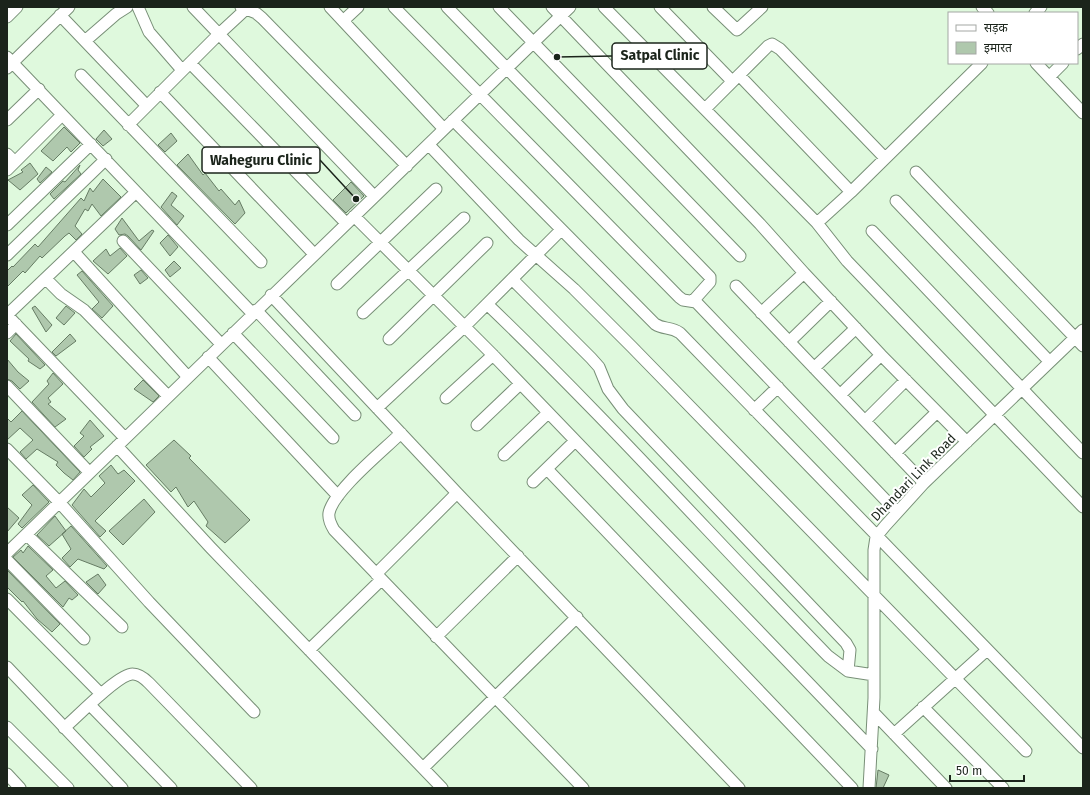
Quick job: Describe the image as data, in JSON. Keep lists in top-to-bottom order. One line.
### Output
{"streets":{"street":["Dhandari Link Road"]},"places":["Satpal Clinic","Waheguru Clinic"],"legend":["सड़क","इमारत"],"scale_bar":"50 m"}
